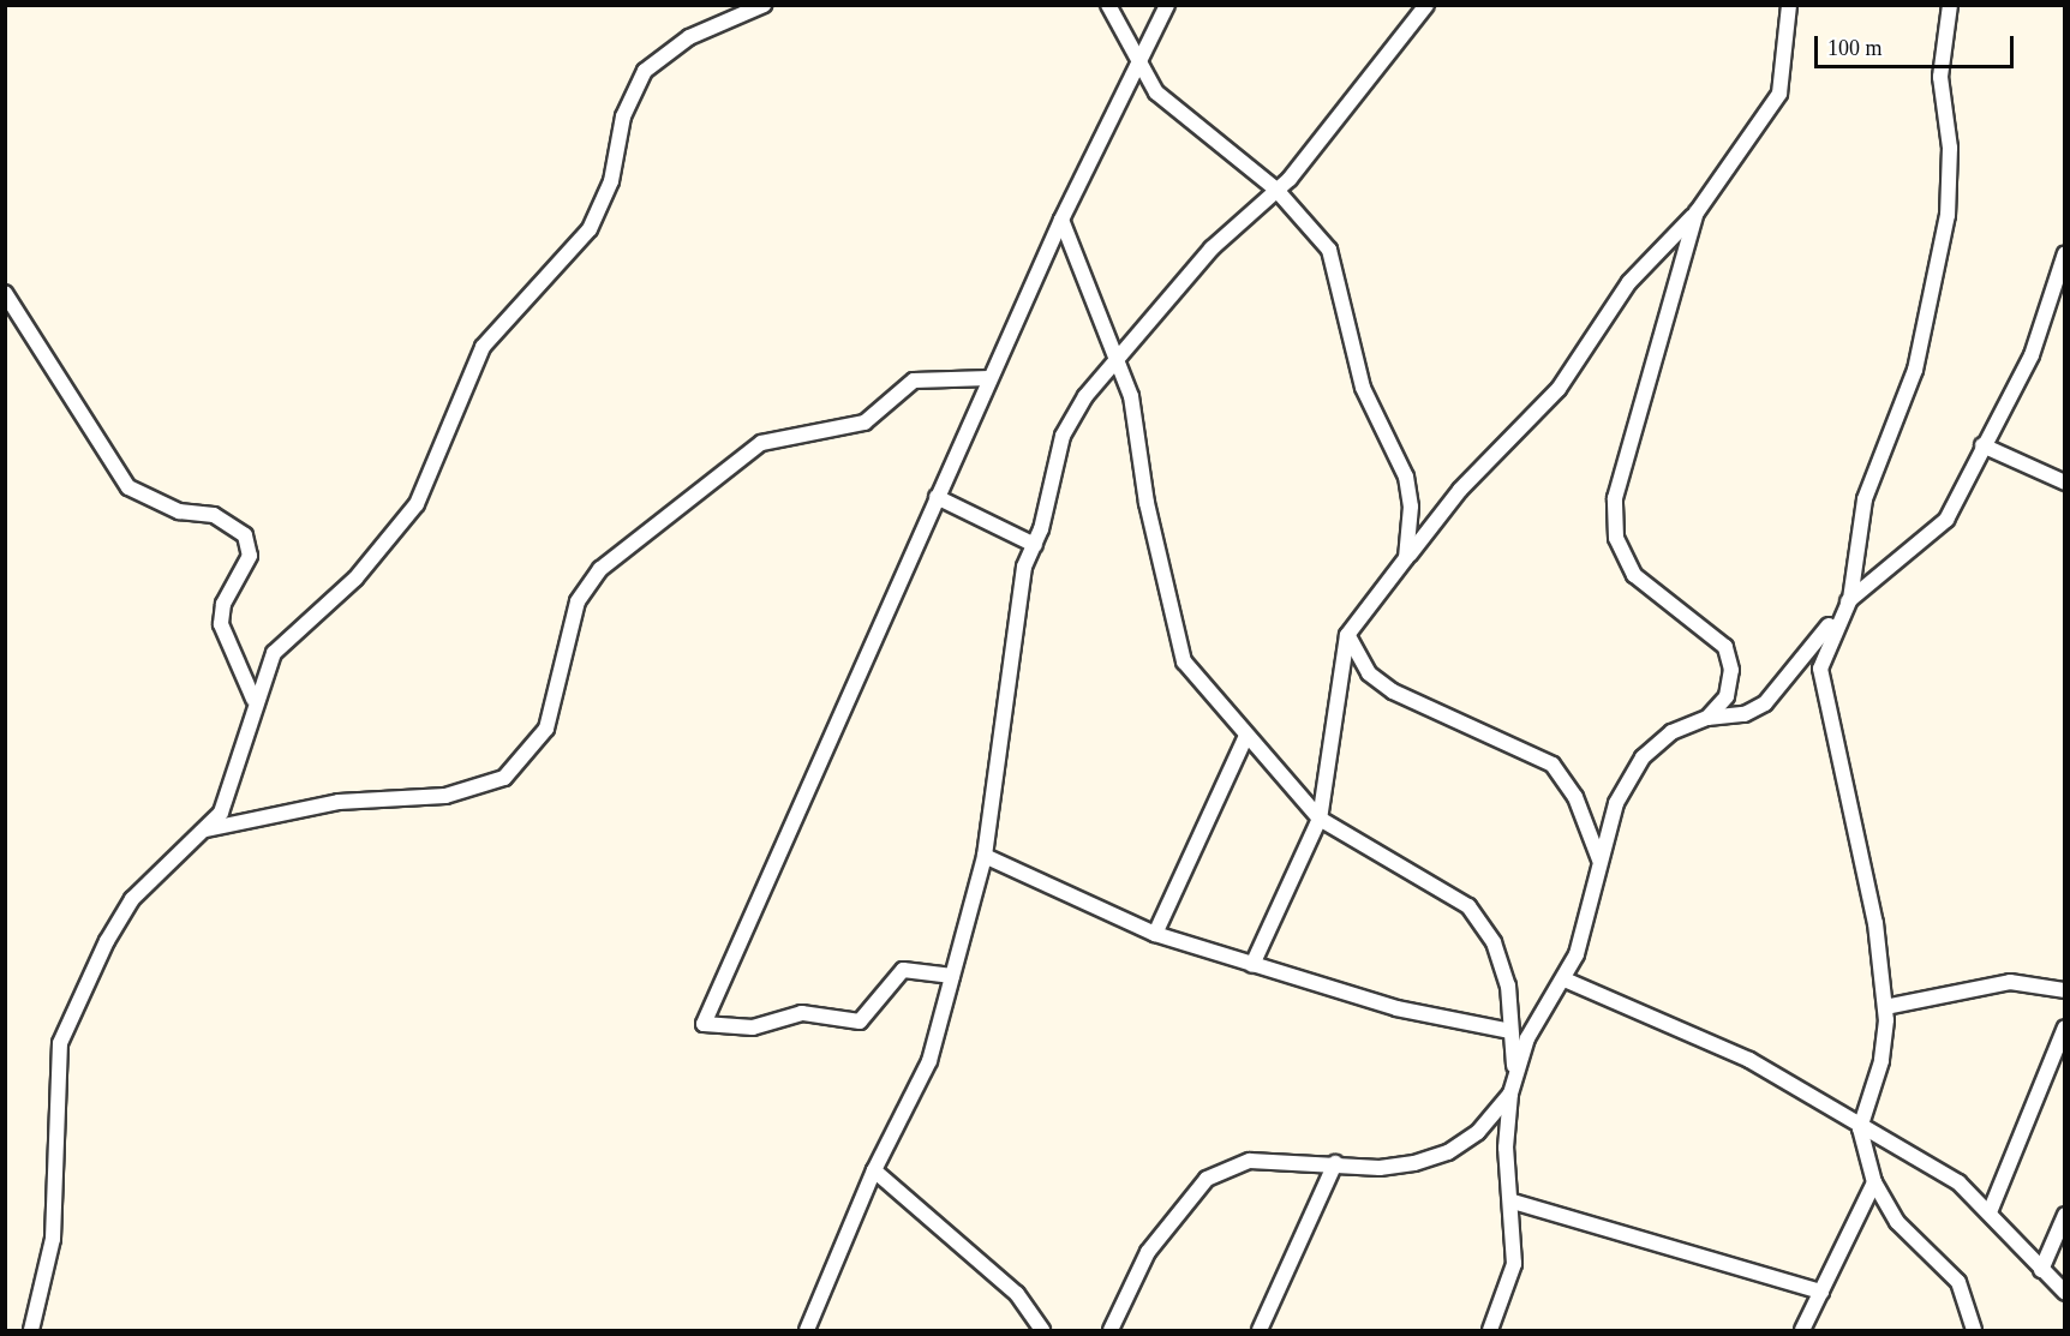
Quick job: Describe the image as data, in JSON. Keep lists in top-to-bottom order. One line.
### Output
{"scale_bar":"100 m"}
